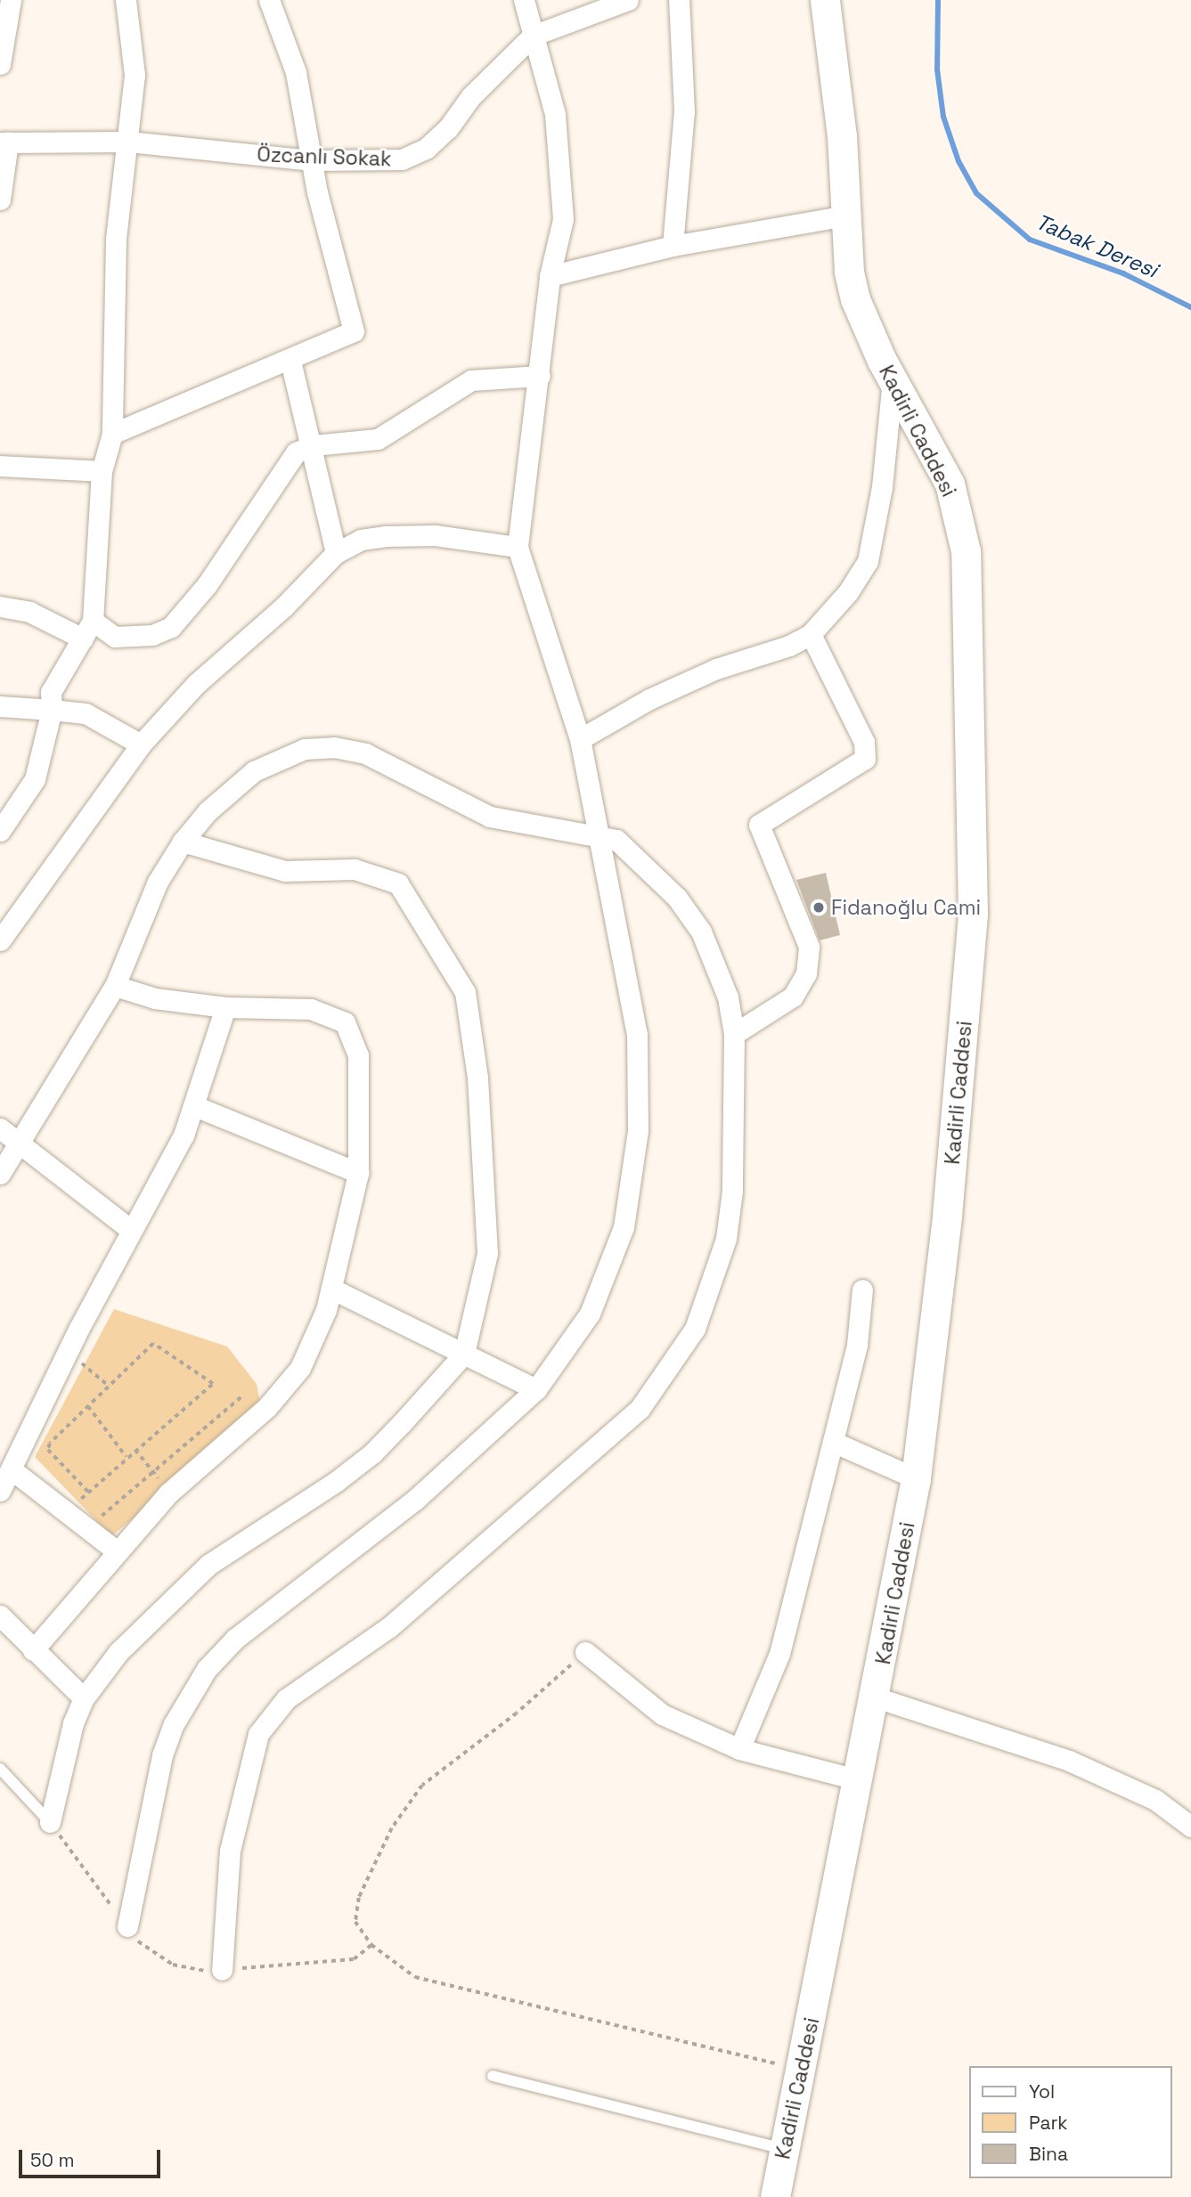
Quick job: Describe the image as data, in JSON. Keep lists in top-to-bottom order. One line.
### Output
{"streets":{"main road":["Kadirli Caddesi"],"street":["Özcanlı Sokak"]},"water":["Tabak Deresi"],"places":["Fidanoğlu Cami"],"legend":["Yol","Park","Bina"],"scale_bar":"50 m"}
